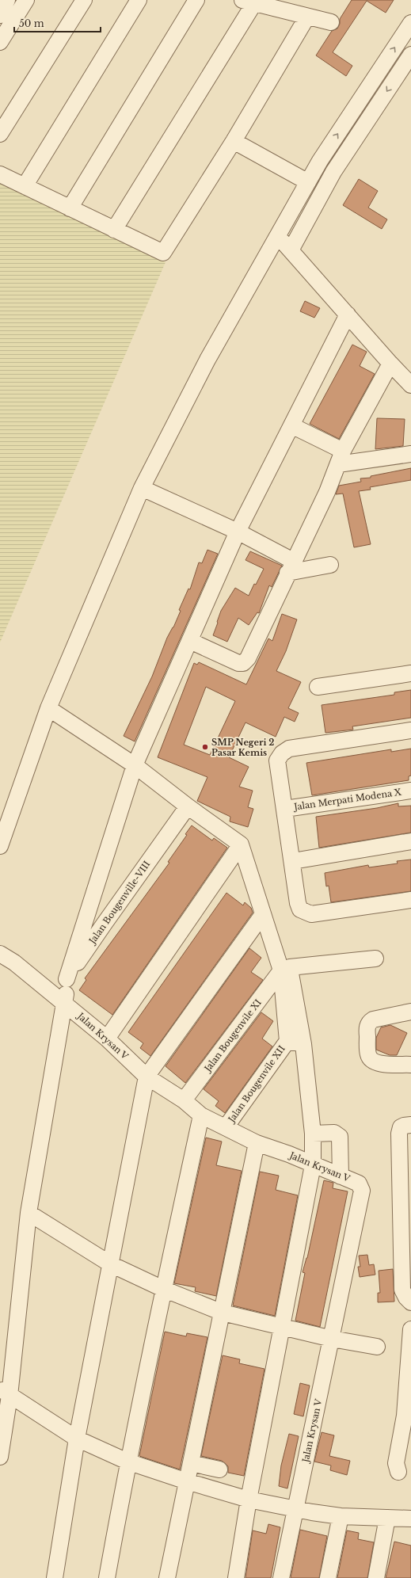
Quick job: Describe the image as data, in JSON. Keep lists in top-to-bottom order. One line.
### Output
{"streets":{"street":["Jalan Merpati Modena X","Jalan Bougenville-VIII","Jalan Bougenvile XI","Jalan Krysan V","Jalan Bougenvile XII"]},"crossings":[["Jalan Bougenville-VIII","Jalan Krysan V"],["Jalan Bougenvile XI","Jalan Krysan V"],["Jalan Krysan V","Jalan Bougenvile XII"]],"places":["SMP Negeri 2 Pasar Kemis"],"scale_bar":"50 m"}
